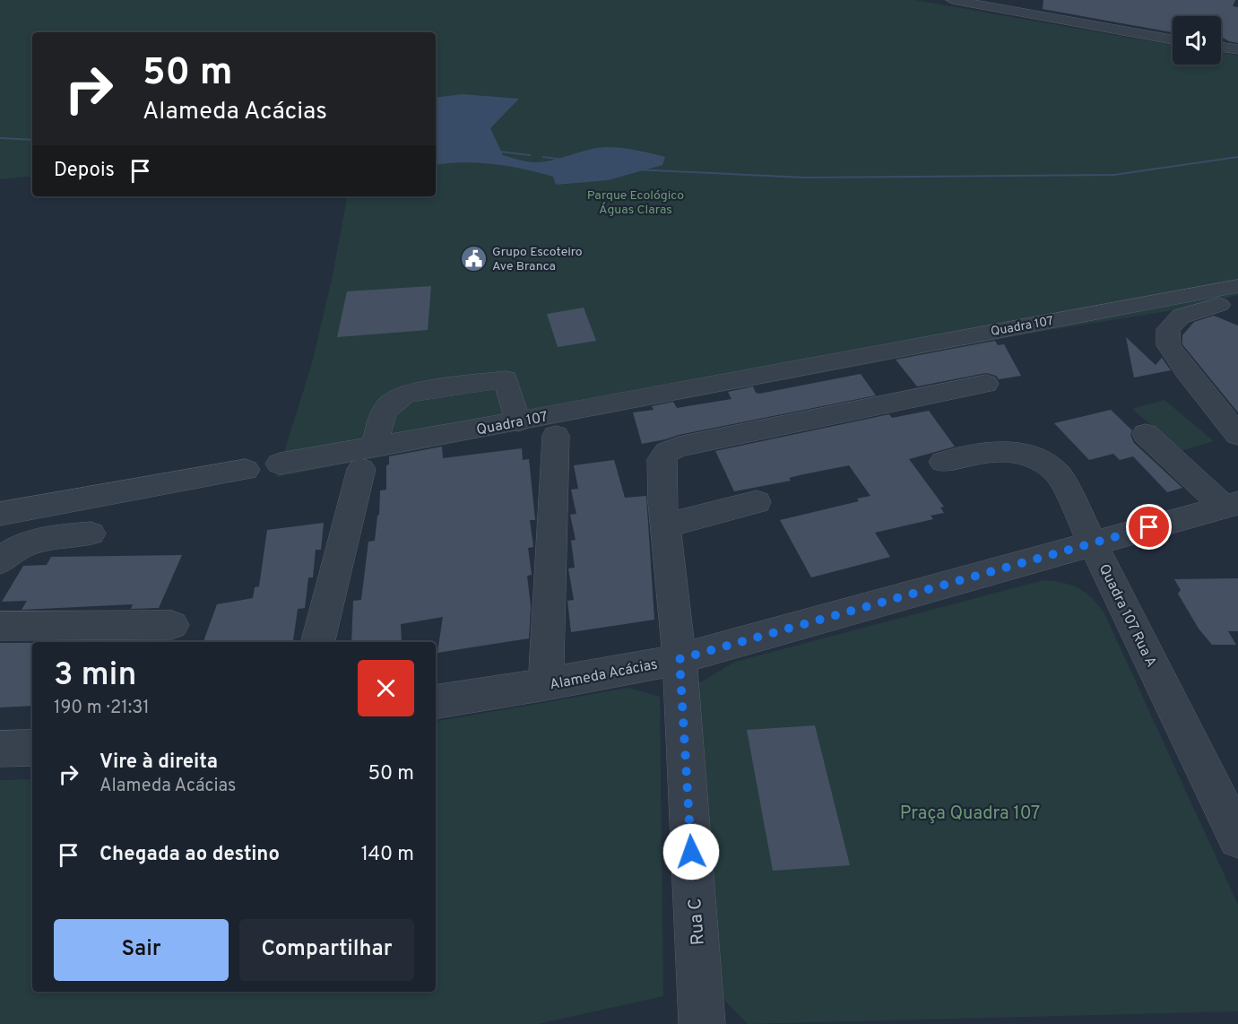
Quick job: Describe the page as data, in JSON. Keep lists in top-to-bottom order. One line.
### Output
{"streets":{"street":["Quadra 107","Quadra 107 Rua A","Alameda Acácias","Rua C"]},"crossings":[["Quadra 107 Rua A","Alameda Acácias"],["Alameda Acácias","Rua C"]],"parks":["Parque Ecológico Águas Claras","Praça Quadra 107"],"places":{"public building":["Grupo Escoteiro Ave Branca"]},"page":{"turn":["50 m","Alameda Acácias"],"then":"Depois","heading":["3 min","190 m · 21:31"],"list":[{"name":"Vire à direita","note":"Alameda Acácias","value":"50 m"},{"name":"Chegada ao destino","value":"140 m"}],"buttons":["Sair","Compartilhar"]}}
